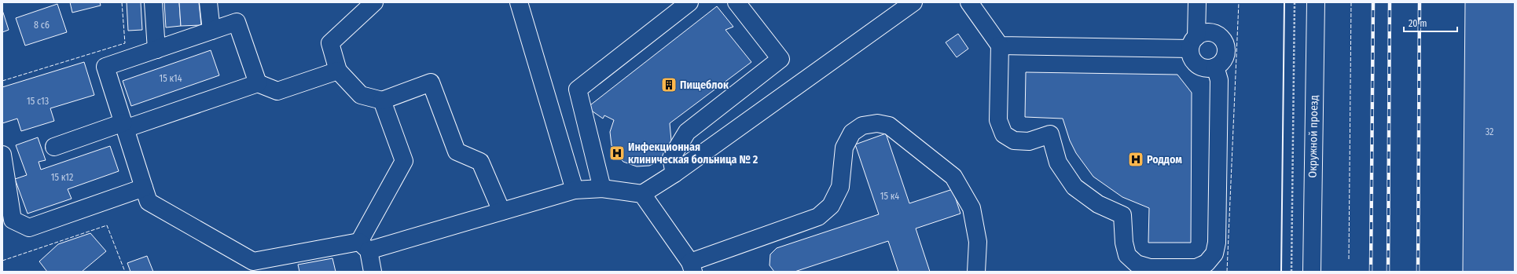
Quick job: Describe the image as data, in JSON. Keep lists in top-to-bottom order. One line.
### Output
{"streets":{"street":["Окружной проезд"]},"places":{"building":["Пищеблок"],"hospital":["Инфекционная клиническая больница № 2","Роддом"]},"house_numbers":["8 с6","15 к14","15 с13","32","15 к12","15 к4"],"scale_bar":"20 m"}
